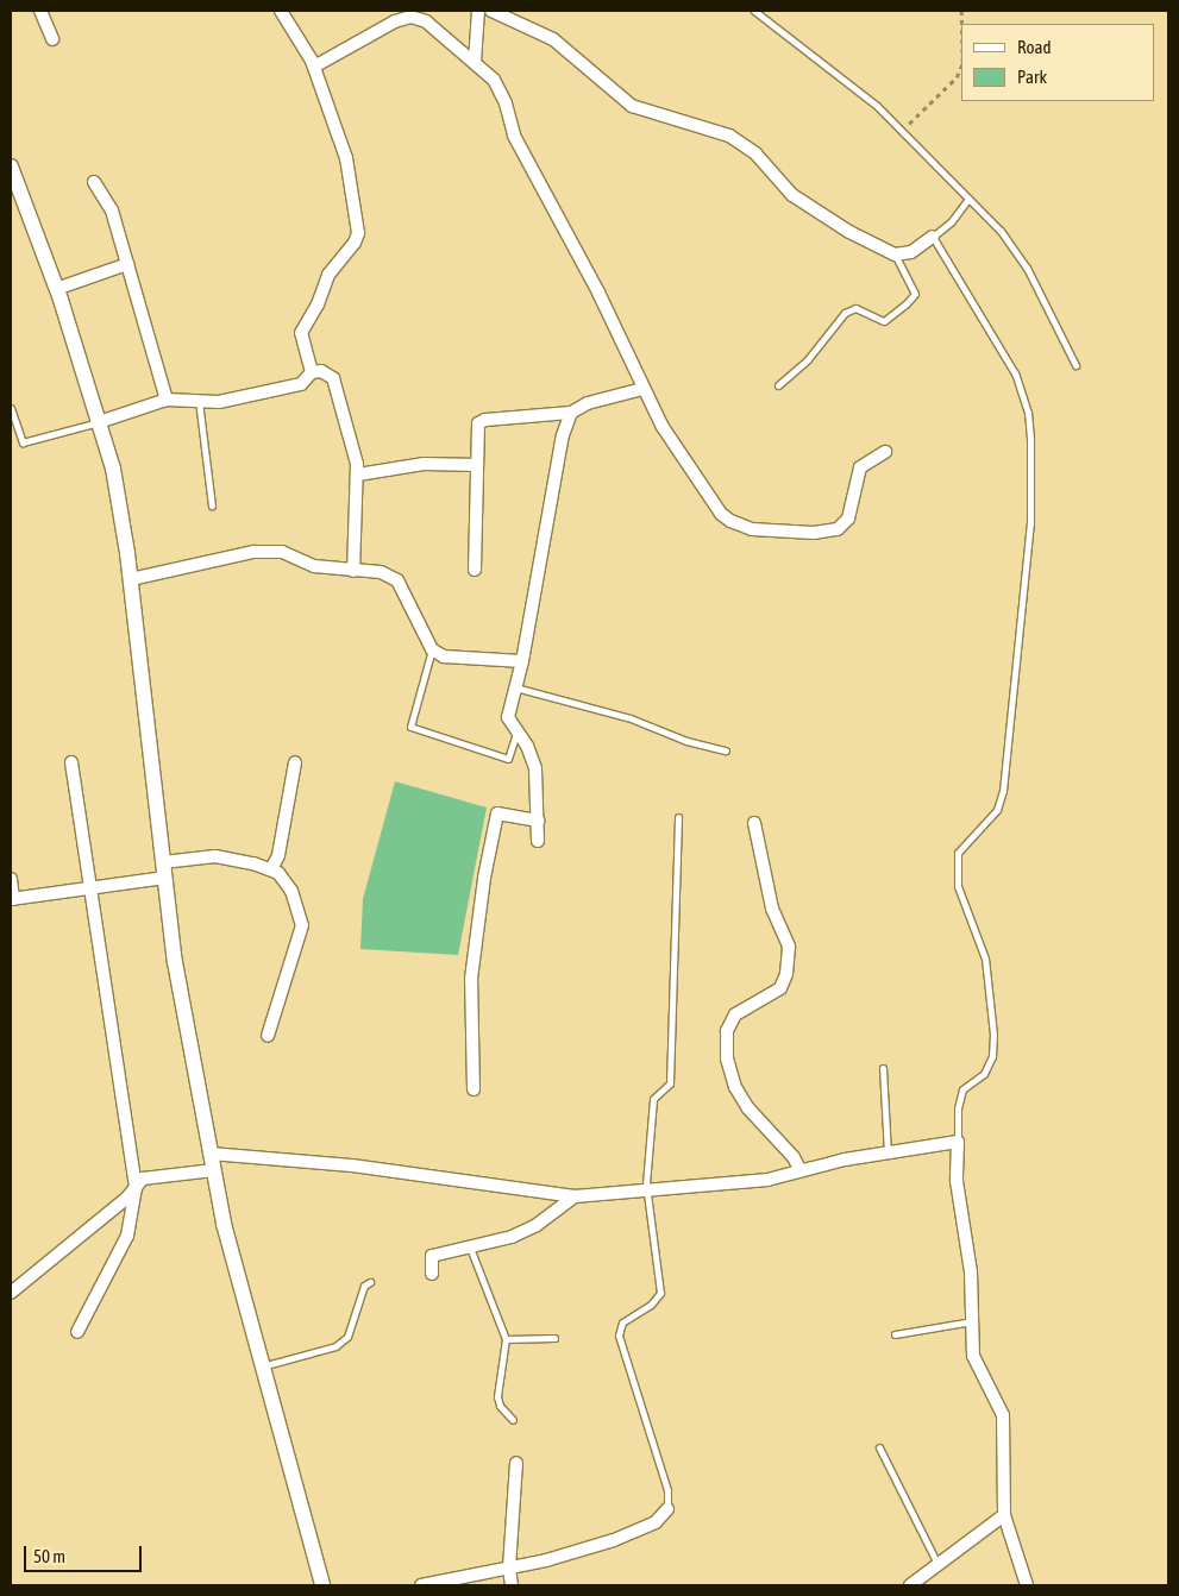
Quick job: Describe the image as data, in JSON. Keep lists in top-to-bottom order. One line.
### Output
{"legend":["Road","Park"],"scale_bar":"50 m"}
